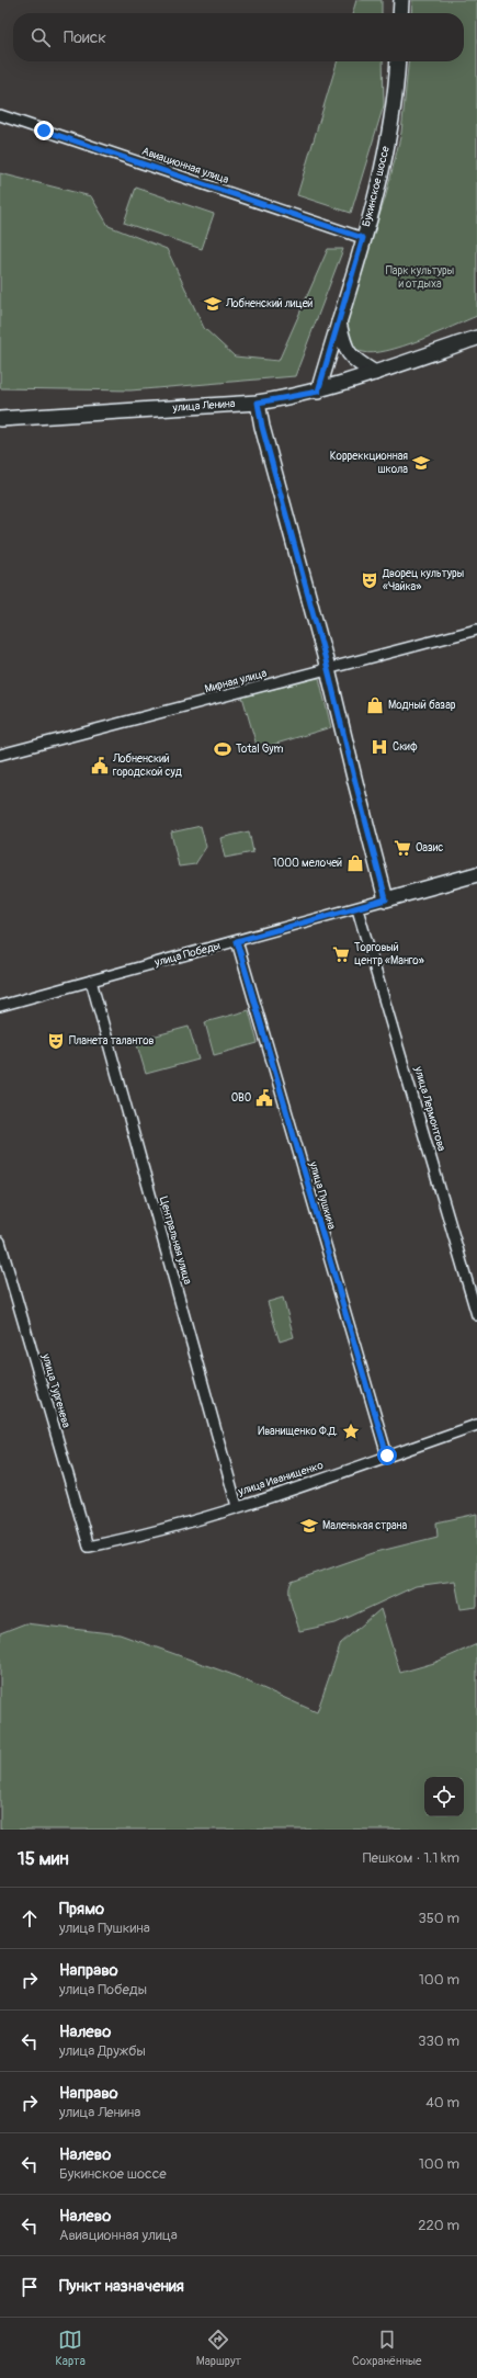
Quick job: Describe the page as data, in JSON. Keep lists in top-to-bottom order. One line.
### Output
{"streets":{"street":["Авиационная улица","Букинское шоссе","улица Ленина","Мирная улица","улица Победы","улица Лермонтова","улица Пушкина","Центральная улица","улица Тургенева","улица Иванищенко"]},"crossings":[["Авиационная улица","Букинское шоссе"],["Букинское шоссе","улица Ленина"],["улица Победы","улица Лермонтова"],["улица Победы","улица Пушкина"],["улица Победы","Центральная улица"],["улица Пушкина","улица Иванищенко"],["Центральная улица","улица Иванищенко"],["улица Тургенева","улица Иванищенко"]],"parks":["Парк культуры и отдыха"],"places":{"school or university":["Лобненский лицей","Корреккционная школа","Маленькая страна"],"theatre":["Дворец культуры «Чайка»","Планета талантов"],"shop":["Модный базар","1000 мелочей"],"hospital":["Скиф"],"sports":["Total Gym"],"public building":["Лобненский городской суд","ОВО"],"supermarket":["Оазис","Торговый центр «Манго»"],"place":["Иванищенко Ф.Д."]},"page":{"search":"Поиск","heading":["15 мин","Пешком · 1.1 km"],"list":[["Прямо","улица Пушкина","350 m"],["Направо","улица Победы","100 m"],["Налево","улица Дружбы","330 m"],["Направо","улица Ленина","40 m"],["Налево","Букинское шоссе","100 m"],["Налево","Авиационная улица","220 m"],"Пункт назначения"],"nav":["Карта","Маршрут","Сохранённые"]}}
